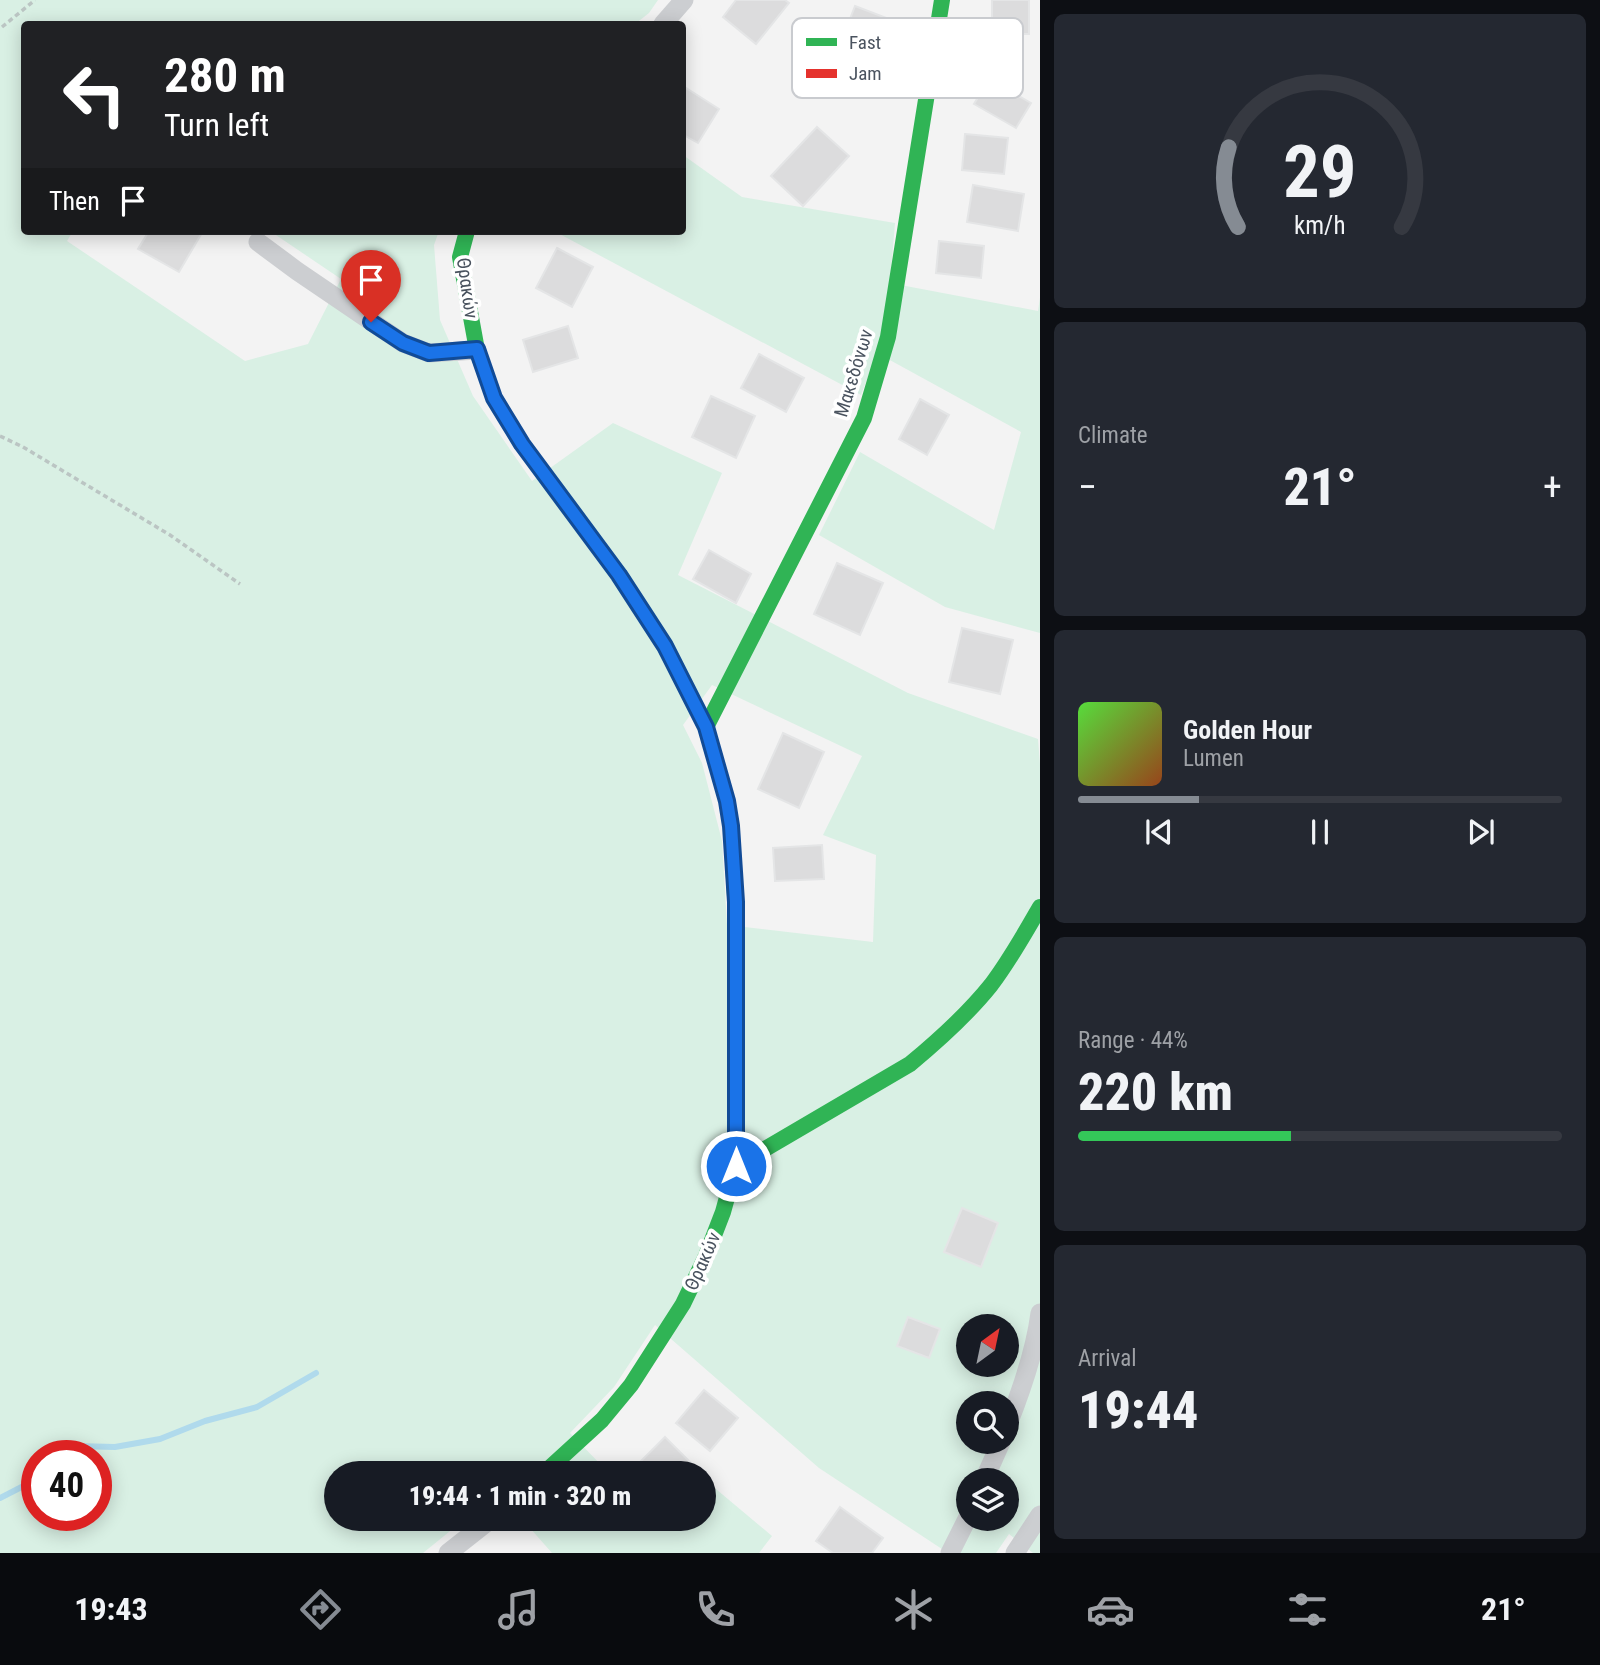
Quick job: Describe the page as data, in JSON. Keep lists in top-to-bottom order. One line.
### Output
{"streets":{"street":["Θρακών","Μακεδόνων"]},"crossings":[["Θρακών","Μακεδόνων"]],"legend":["Fast","Jam"],"north":"top right","page":{"turn":["280 m","Turn left"],"then":"Then","tile":["Climate",["Range · 44%","220 km"],["Arrival","19:44"]],"heat":["−","21°","+"],"song":["Golden Hour","Lumen"],"limit":"40","trip":"19:44 · 1 min · 320 m","tabs":["19:43","21°"],"gauge":["29","km/h"]}}
